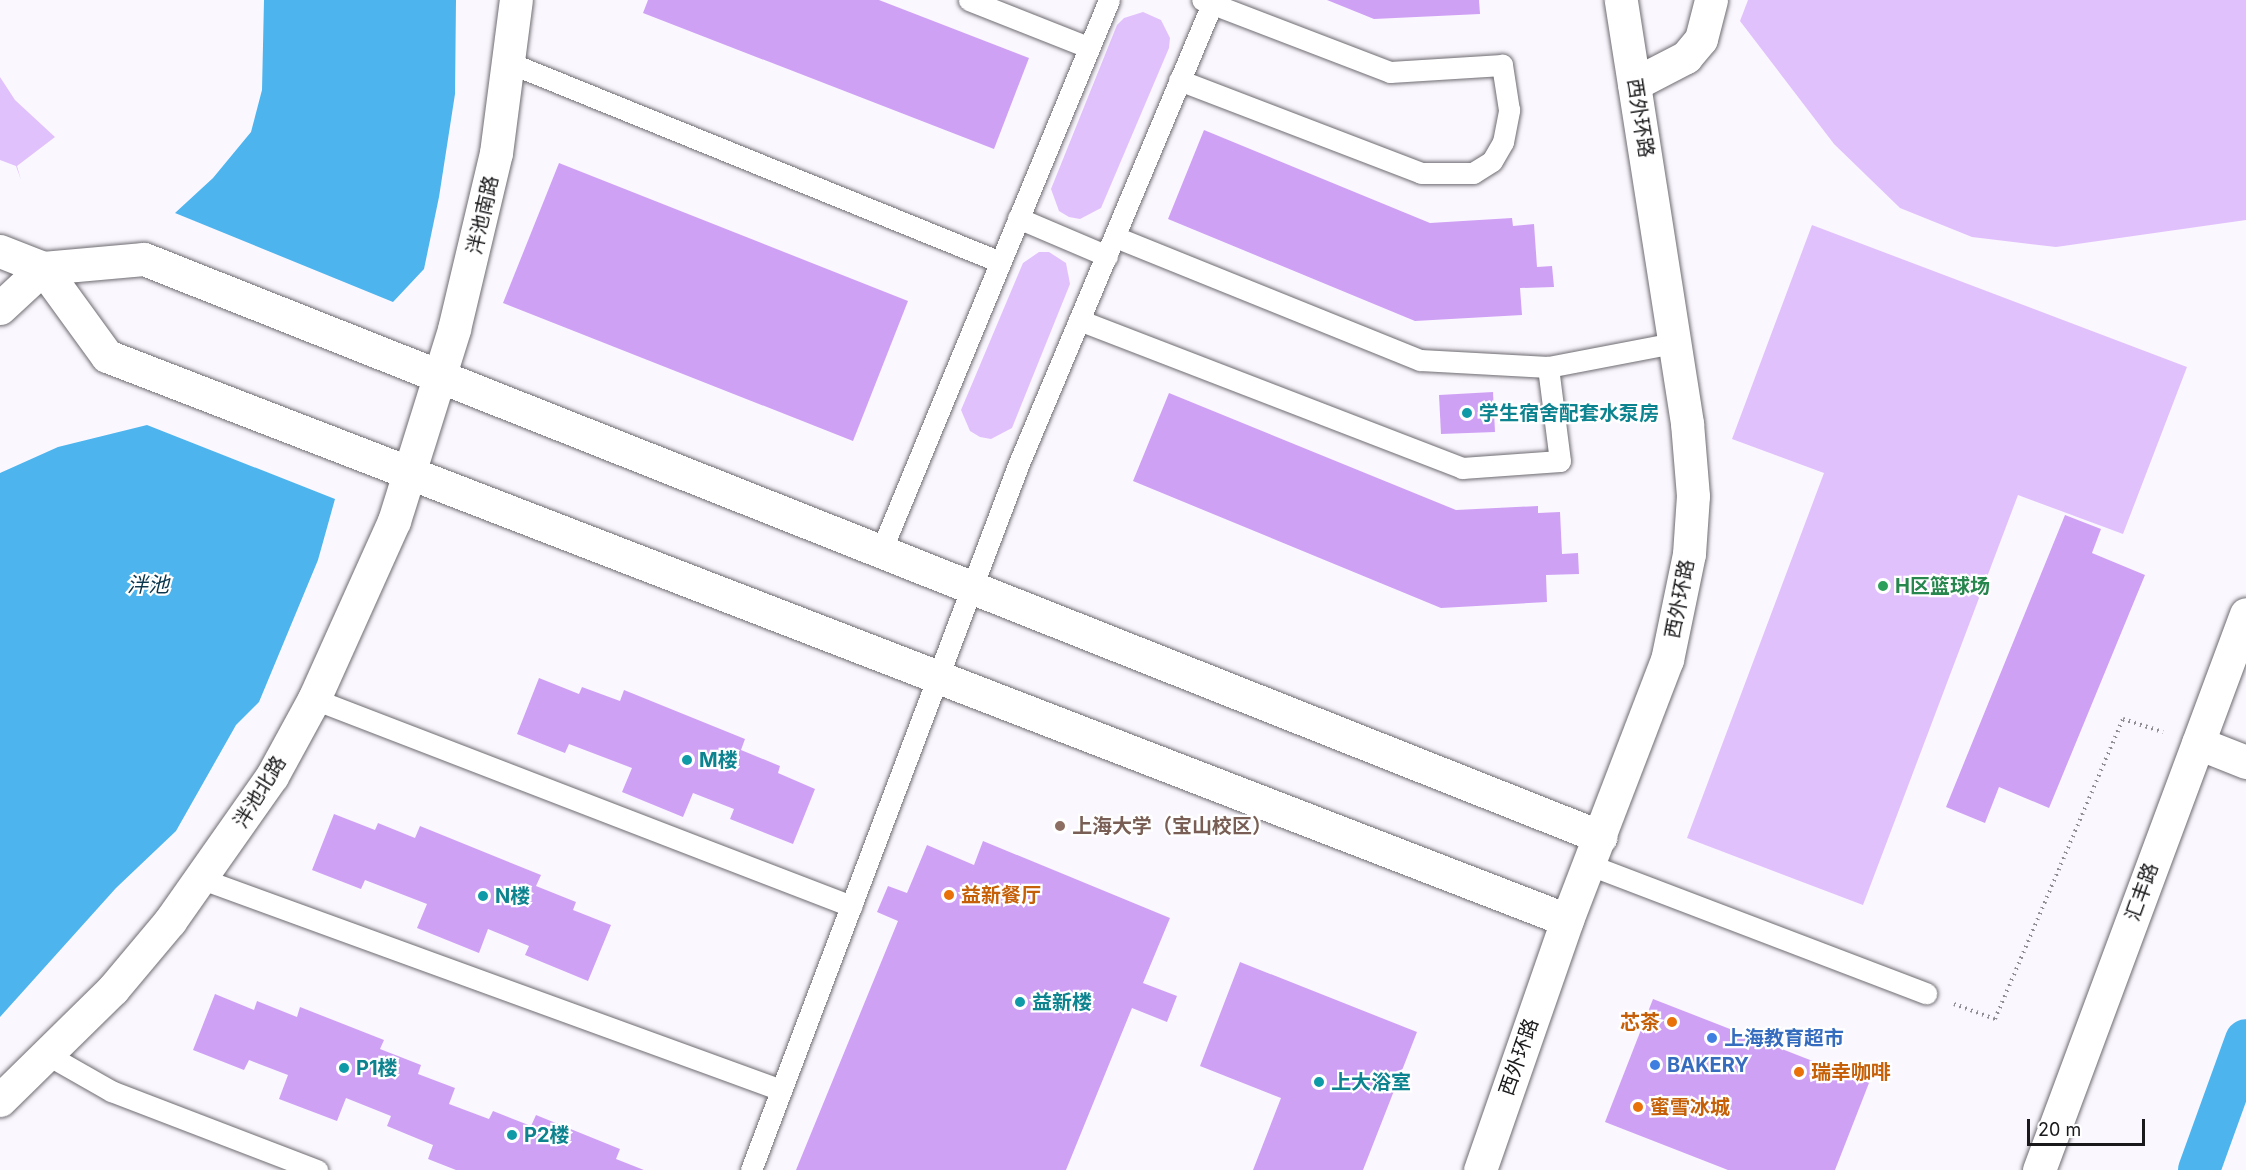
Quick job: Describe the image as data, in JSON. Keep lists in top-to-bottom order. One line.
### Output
{"streets":{"street":["西外环路","泮池南路","泮池北路","汇丰路"]},"crossings":[["泮池南路","泮池北路"]],"water":["泮池"],"places":["学生宿舍配套水泵房","H区篮球场","M楼","上海大学（宝山校区）","益新餐厅","N楼","益新楼","芯茶","上海教育超市","BAKERY","P1楼","瑞幸咖啡","上大浴室","蜜雪冰城","P2楼"],"scale_bar":"20 m"}
